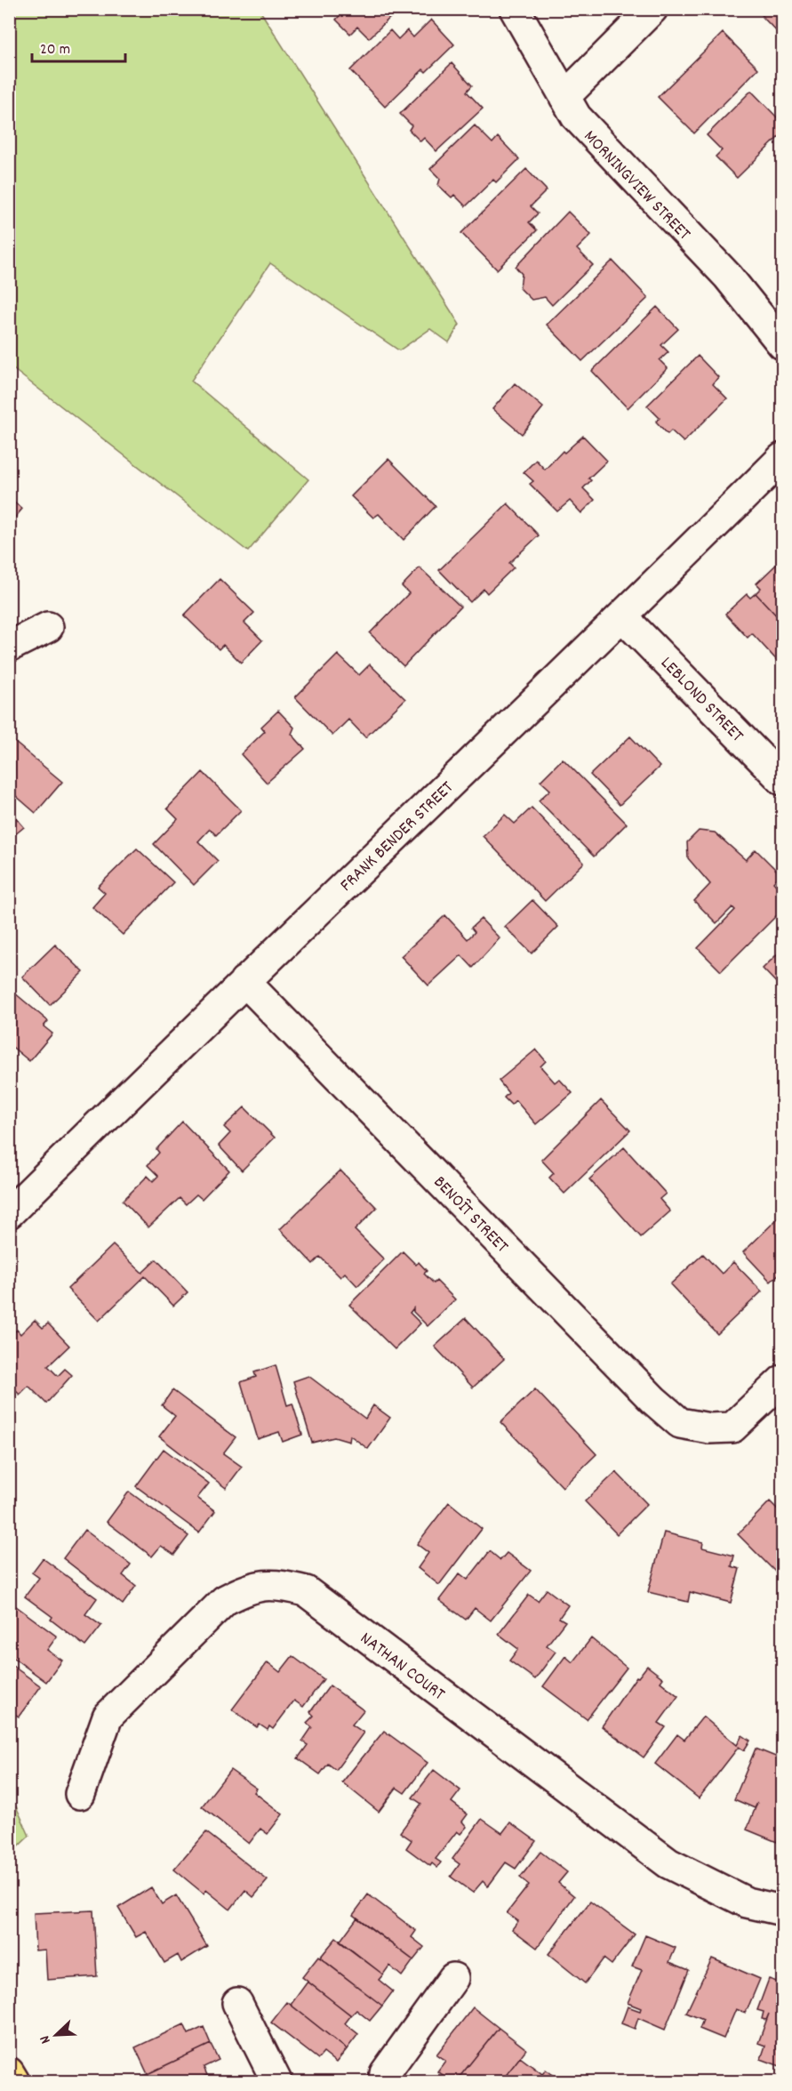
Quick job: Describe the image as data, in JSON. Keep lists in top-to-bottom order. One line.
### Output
{"streets":{"street":["MORNINGVIEW STREET","LEBLOND STREET","FRANK BENDER STREET","BENOÎT STREET","NATHAN COURT"]},"crossings":[["LEBLOND STREET","FRANK BENDER STREET"],["FRANK BENDER STREET","BENOÎT STREET"]],"scale_bar":"20 m","north":"bottom left"}
